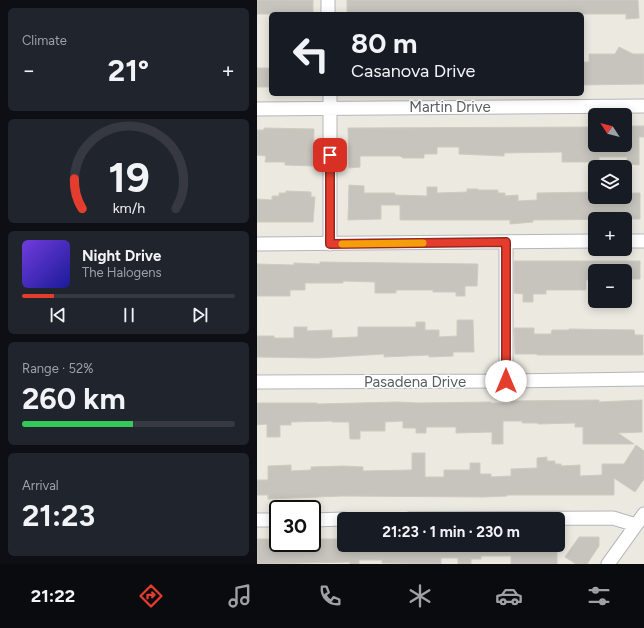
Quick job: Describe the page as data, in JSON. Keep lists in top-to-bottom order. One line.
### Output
{"streets":{"street":["Martin Drive","Pasadena Drive"]},"north":"top left","page":{"tile":["Climate",["Range · 52%","260 km"],["Arrival","21:23"]],"turn":["80 m","Casanova Drive"],"heat":["−","21°","+"],"map_buttons":["+","−"],"song":["Night Drive","The Halogens"],"limit":"30","trip":"21:23 · 1 min · 230 m","tabs":"21:22","gauge":["19","km/h"]}}
